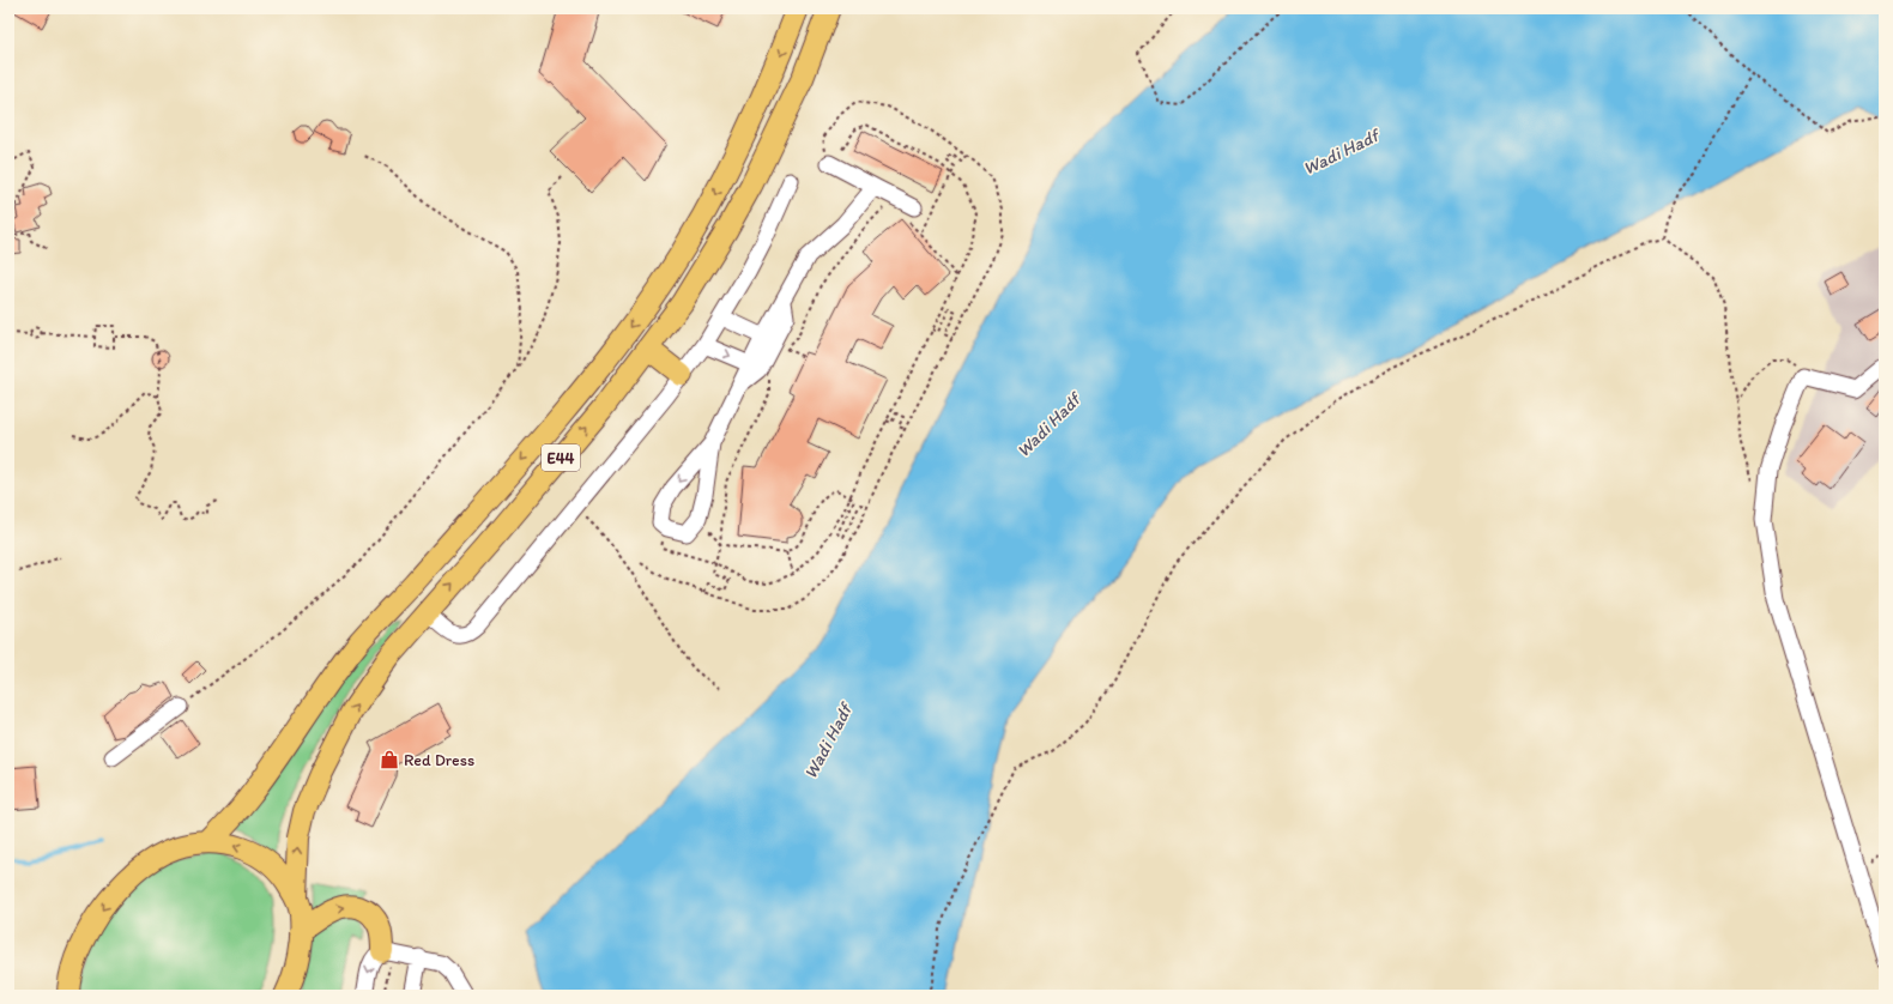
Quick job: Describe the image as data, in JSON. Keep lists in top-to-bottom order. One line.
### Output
{"streets":{"highway":["E44"]},"water":["Wadi Hadf"],"places":{"shop":["Red Dress"]}}
